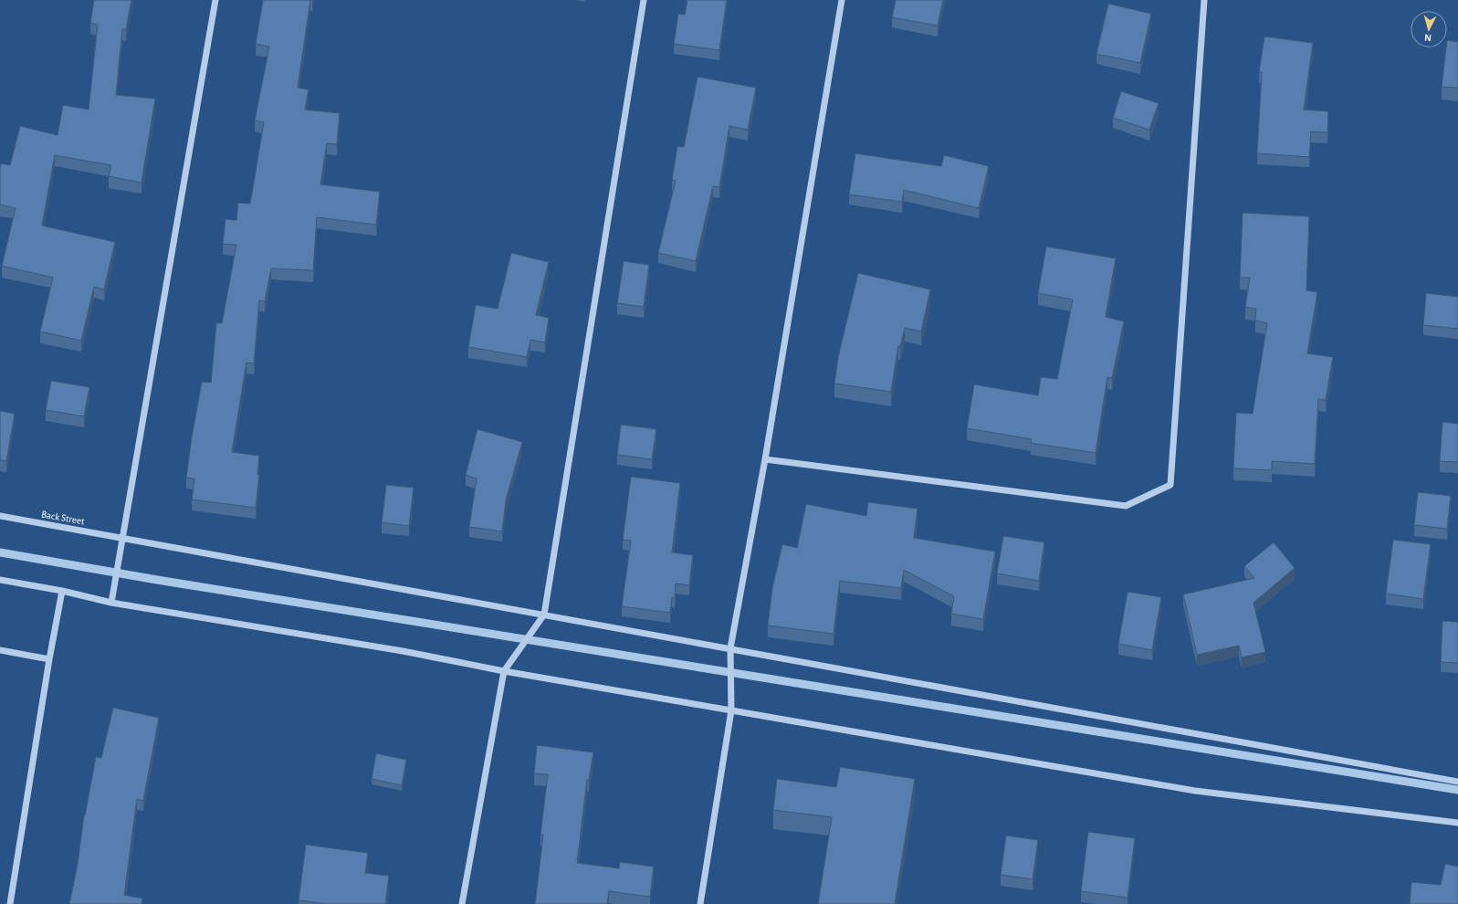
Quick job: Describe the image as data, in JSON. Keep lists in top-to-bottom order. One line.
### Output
{"streets":{"street":["Back Street"]},"north":"bottom"}
